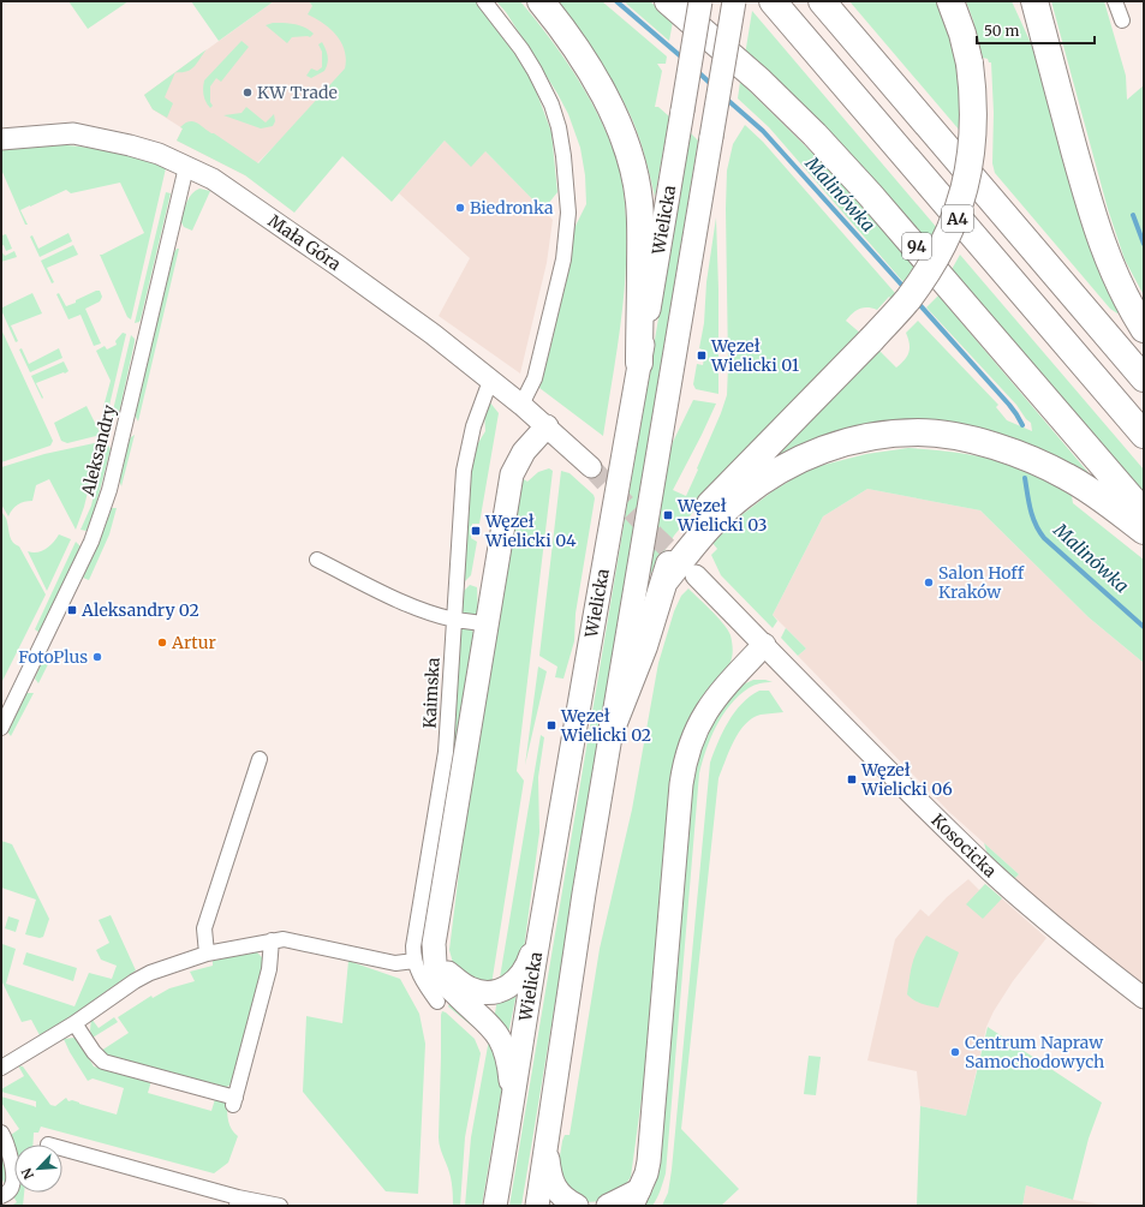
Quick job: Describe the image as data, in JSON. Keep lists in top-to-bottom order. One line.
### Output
{"streets":{"highway":["A4","94"],"main road":["Wielicka"],"street":["Mała Góra","Aleksandry","Kaimska","Kosocicka"]},"crossings":[["Mała Góra","Aleksandry"],["Mała Góra","Kaimska"]],"water":["Malinówka"],"places":{"other":["KW Trade","Biedronka","Salon Hoff Kraków","Artur","FotoPlus","Centrum Napraw Samochodowych"],"transit":["Węzeł Wielicki 01","Węzeł Wielicki 03","Węzeł Wielicki 04","Aleksandry 02","Węzeł Wielicki 02","Węzeł Wielicki 06"]},"scale_bar":"50 m","north":"bottom left"}
